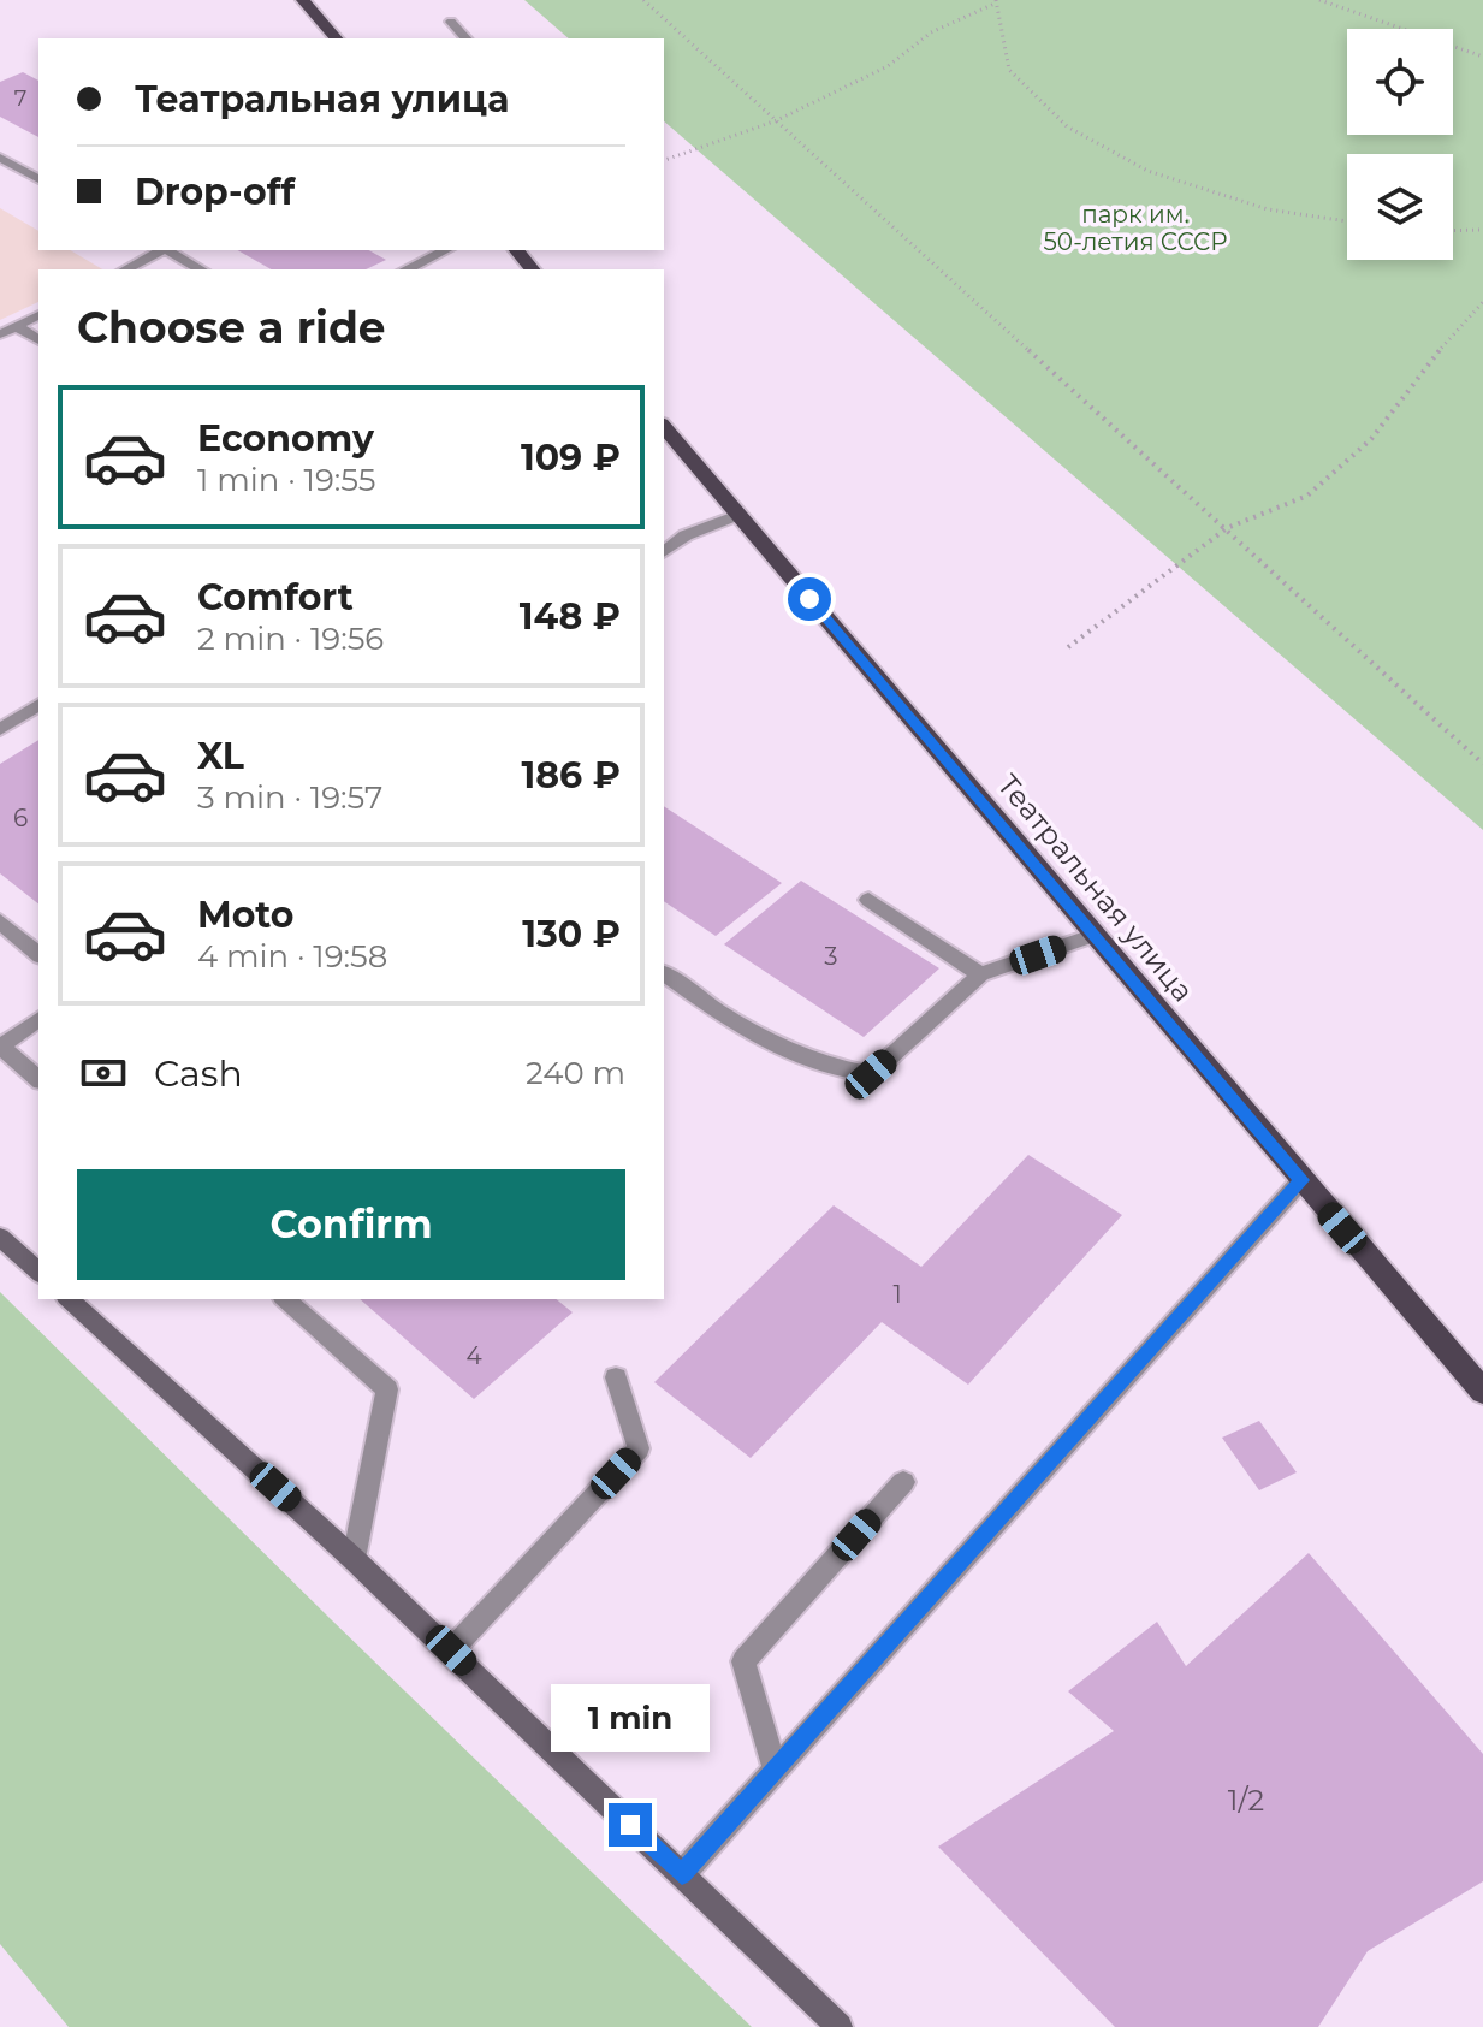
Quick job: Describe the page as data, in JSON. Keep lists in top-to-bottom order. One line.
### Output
{"streets":{"main road":["Театральная улица"]},"parks":["парк им. 50-летия СССР"],"house_numbers":["7","6","3","1","4","1/2"],"page":{"banner":["Театральная улица","Drop-off"],"heading":"Choose a ride","list":[{"name":"Economy","note":"1 min · 19:55","value":"109 ₽"},{"name":"Comfort","note":"2 min · 19:56","value":"148 ₽"},{"name":"XL","note":"3 min · 19:57","value":"186 ₽"},{"name":"Moto","note":"4 min · 19:58","value":"130 ₽"}],"pay":["Cash","240 m"],"buttons":"Confirm","bubble":"1 min"}}
